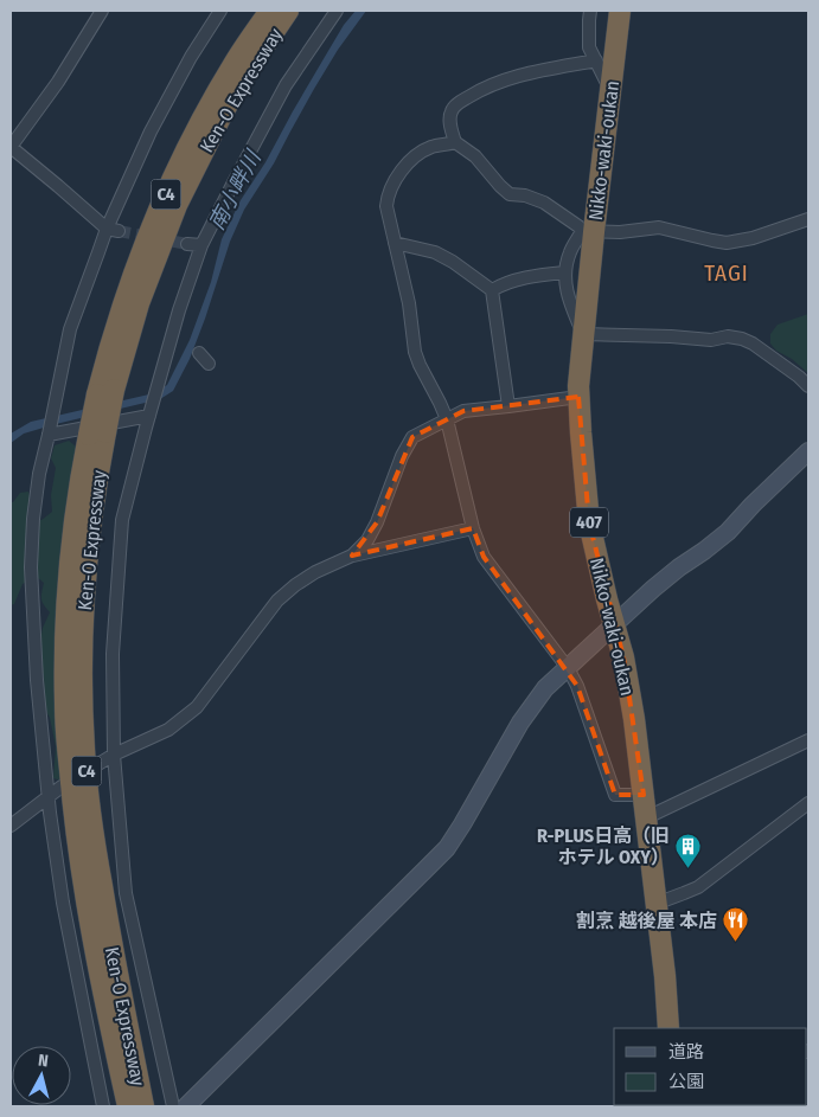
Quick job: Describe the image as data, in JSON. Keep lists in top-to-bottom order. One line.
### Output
{"streets":{"highway":["Ken-O Expressway","Nikko-waki-oukan","C4","407"]},"districts":["TAGI"],"water":["南小畔川"],"places":{"building":["R-PLUS日高（旧 ホテル OXY）"],"restaurant":["割烹 越後屋 本店"]},"legend":["道路","公園"],"north":"top"}
